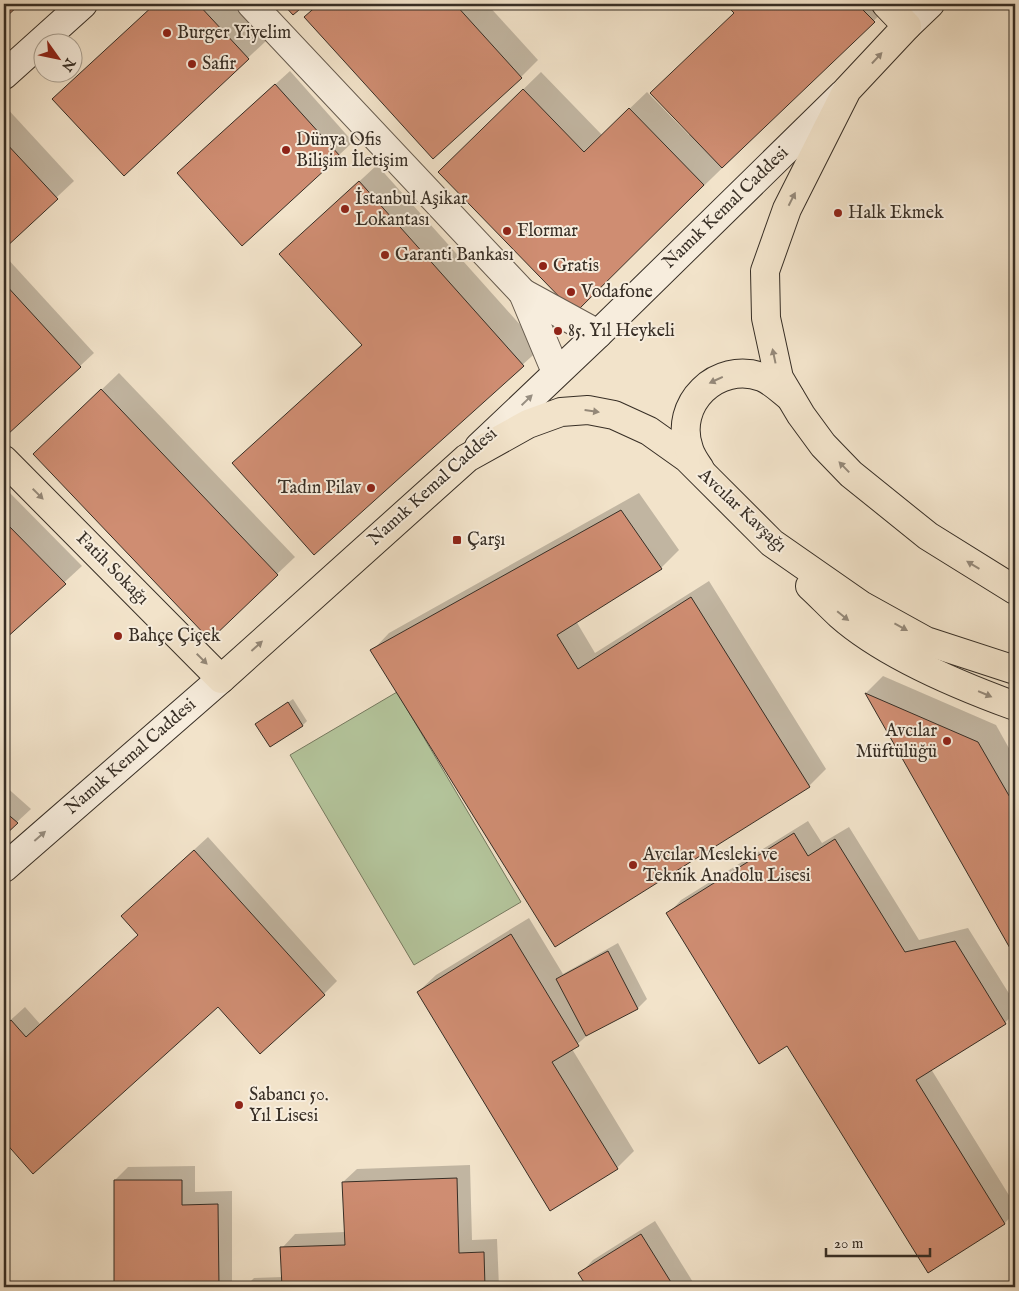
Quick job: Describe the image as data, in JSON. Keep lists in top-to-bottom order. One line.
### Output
{"streets":{"main road":["Namık Kemal Caddesi","Avcılar Kavşağı","Fatih Sokağı"]},"crossings":[["Namık Kemal Caddesi","Avcılar Kavşağı"],["Namık Kemal Caddesi","Fatih Sokağı"]],"one_way":["Fatih Sokağı"],"places":{"other":["Burger Yiyelim","Safir","Dünya Ofis Bilişim İletişim","İstanbul Aşikar Lokantası","Halk Ekmek","Flormar","Garanti Bankası","Gratis","Vodafone","85. Yıl Heykeli","Tadın Pilav","Bahçe Çiçek","Avcılar Müftülüğü","Avcılar Mesleki ve Teknik Anadolu Lisesi","Sabancı 50. Yıl Lisesi"],"transit":["Çarşı"]},"scale_bar":"20 m","north":"bottom right"}
